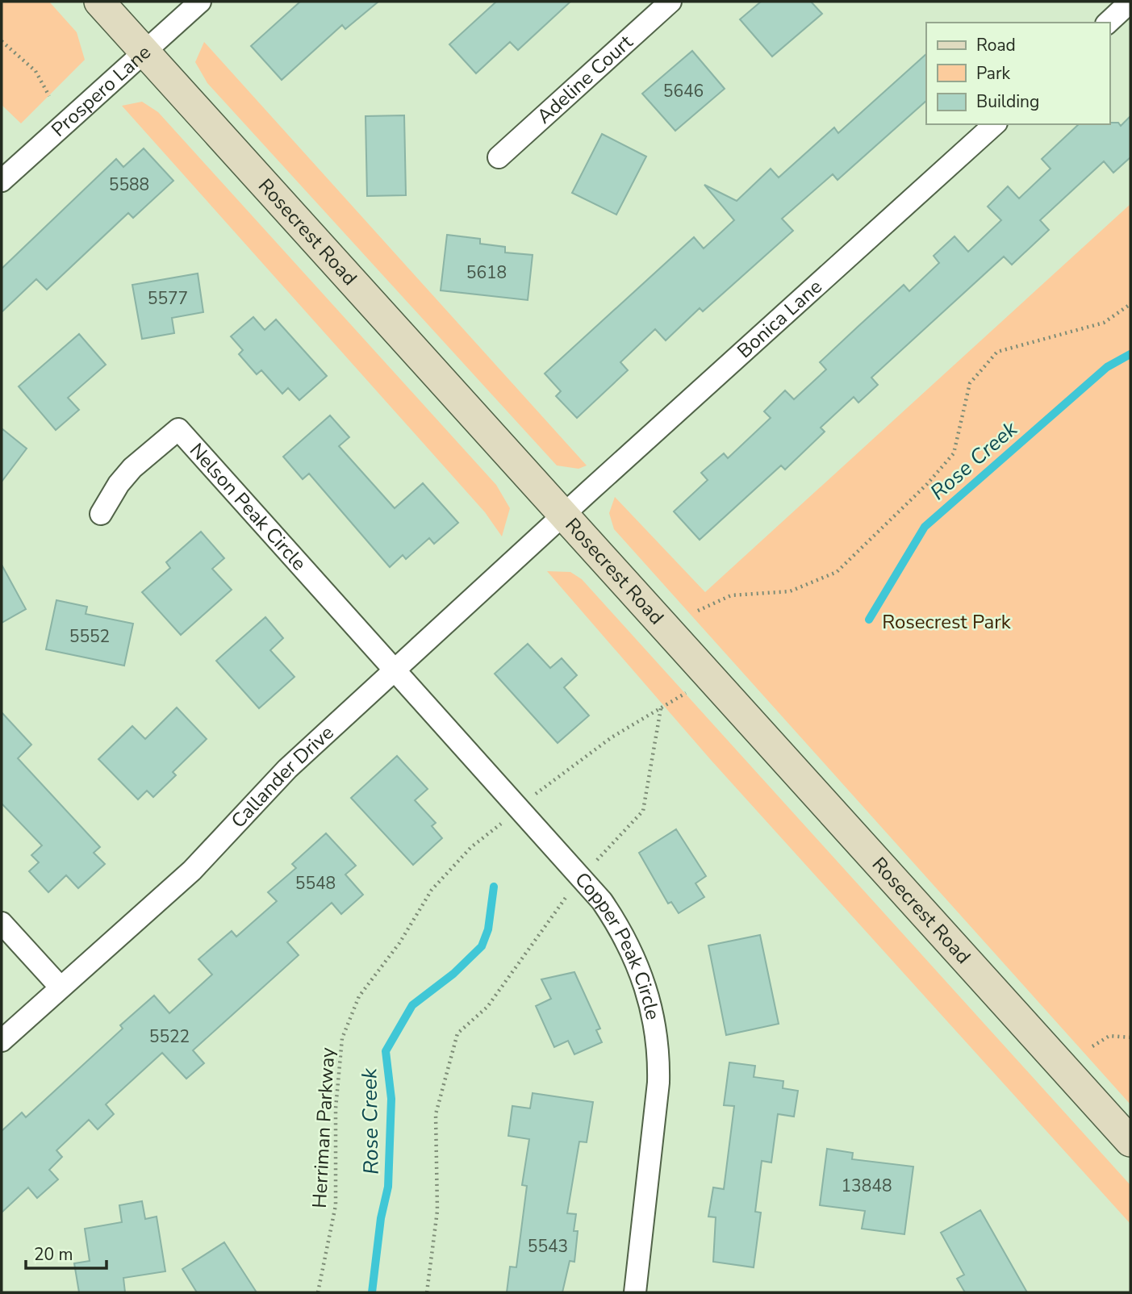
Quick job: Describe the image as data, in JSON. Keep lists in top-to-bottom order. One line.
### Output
{"streets":{"main road":["Rosecrest Road"],"street":["Adeline Court","Prospero Lane","Bonica Lane","Nelson Peak Circle","Callander Drive","Copper Peak Circle"],"path":["Herriman Parkway"]},"crossings":[["Prospero Lane","Rosecrest Road"],["Rosecrest Road","Bonica Lane"],["Rosecrest Road","Callander Drive"],["Bonica Lane","Callander Drive"],["Nelson Peak Circle","Callander Drive"],["Nelson Peak Circle","Copper Peak Circle"],["Callander Drive","Copper Peak Circle"]],"water":["Rose Creek"],"parks":["Rosecrest Park"],"house_numbers":["5646","5588","5618","5577","5552","5548","5522","13848","5543"],"legend":["Road","Park","Building"],"scale_bar":"20 m"}
